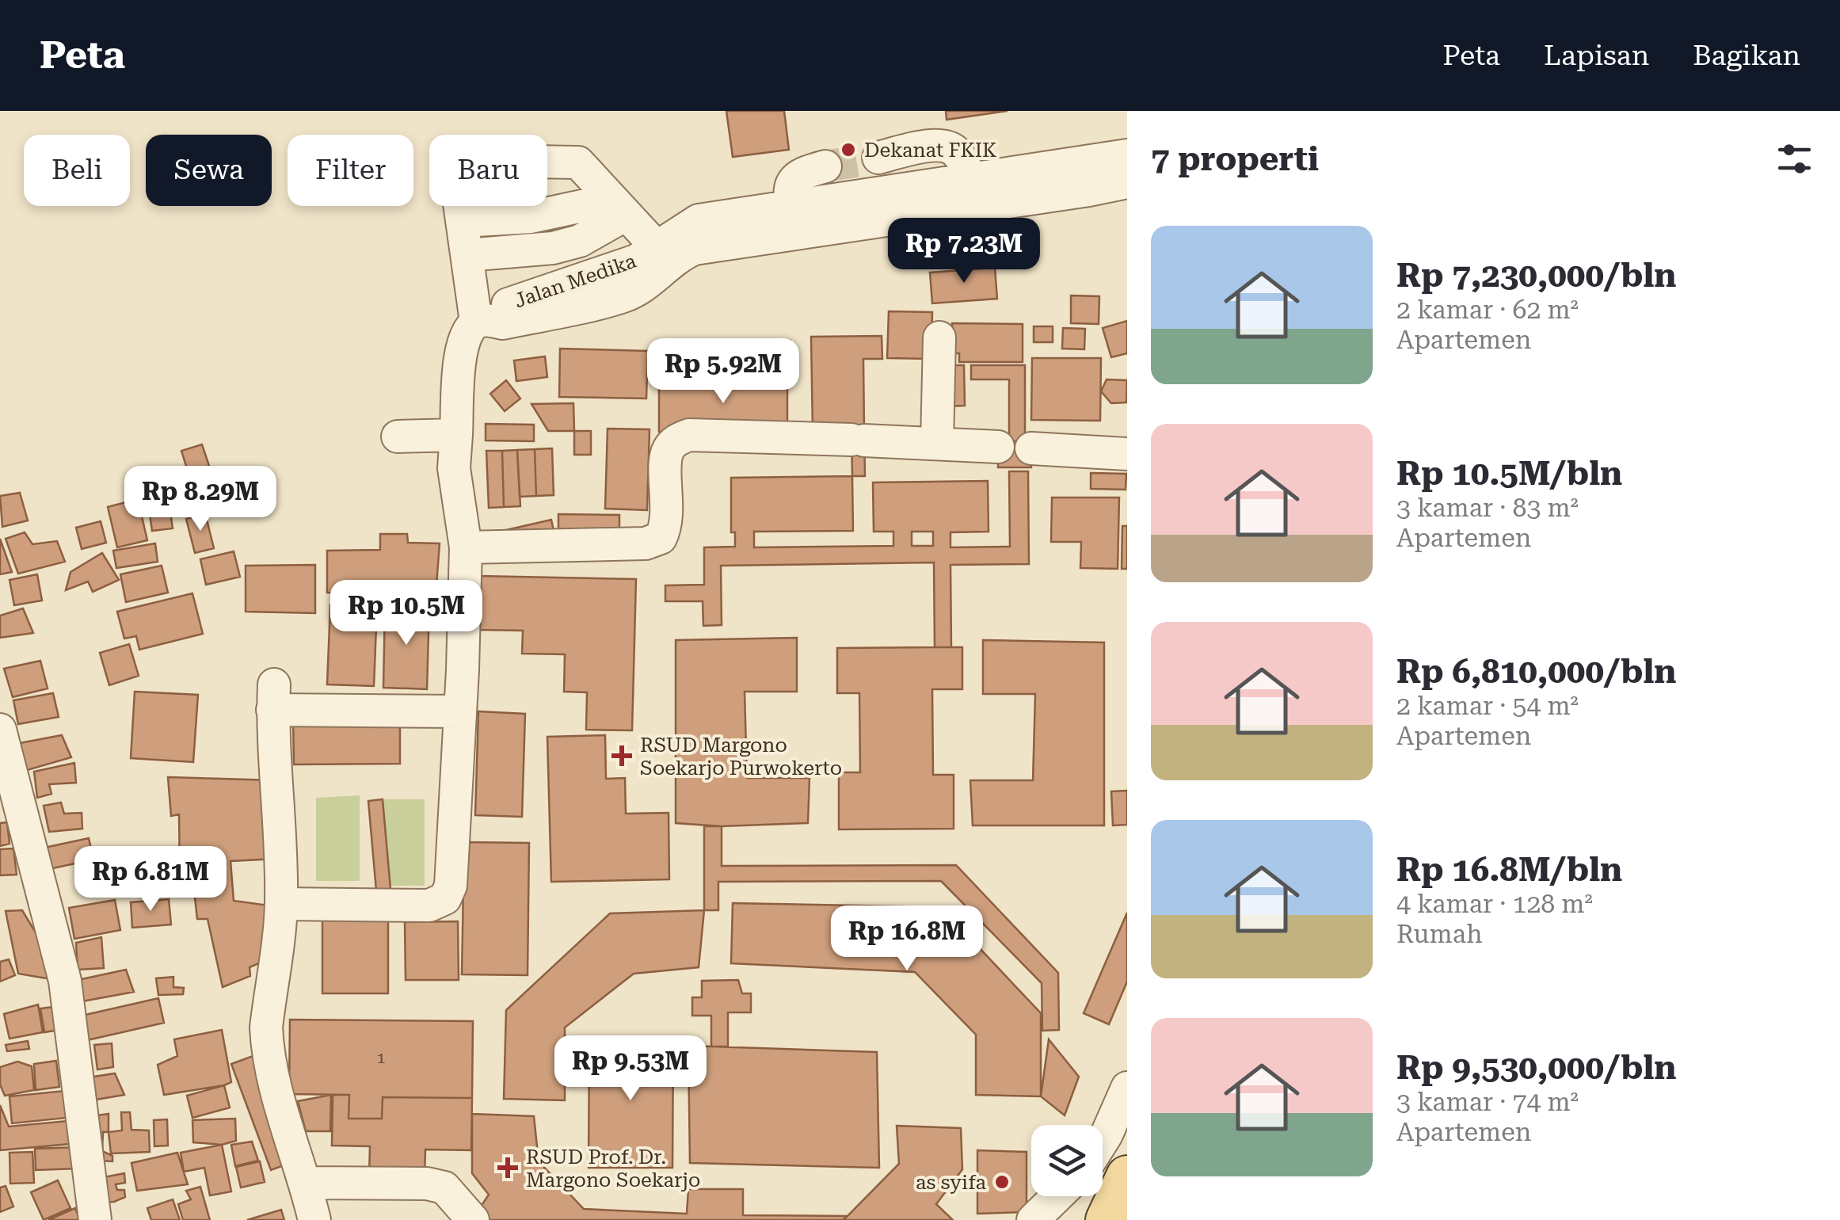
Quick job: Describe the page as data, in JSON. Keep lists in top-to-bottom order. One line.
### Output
{"streets":{"street":["Jalan Medika"]},"places":{"other":["Dekanat FKIK","as syifa"],"health":["RSUD Margono Soekarjo Purwokerto","RSUD Prof. Dr. Margono Soekarjo"]},"house_numbers":["1"],"page":{"header":"Peta","nav":["Peta","Lapisan","Bagikan"],"heading":"7 properti","chip":["Beli","Sewa","Filter","Baru"],"list":[{"name":"Rp 7,230,000/bln","note":"2 kamar · 62 m² · Apartemen"},{"name":"Rp 10.5M/bln","note":"3 kamar · 83 m² · Apartemen"},{"name":"Rp 6,810,000/bln","note":"2 kamar · 54 m² · Apartemen"},{"name":"Rp 16.8M/bln","note":"4 kamar · 128 m² · Rumah"},{"name":"Rp 9,530,000/bln","note":"3 kamar · 74 m² · Apartemen"}],"price":["Rp 7.23M","Rp 5.92M","Rp 8.29M","Rp 10.5M","Rp 6.81M","Rp 16.8M","Rp 9.53M"]}}
